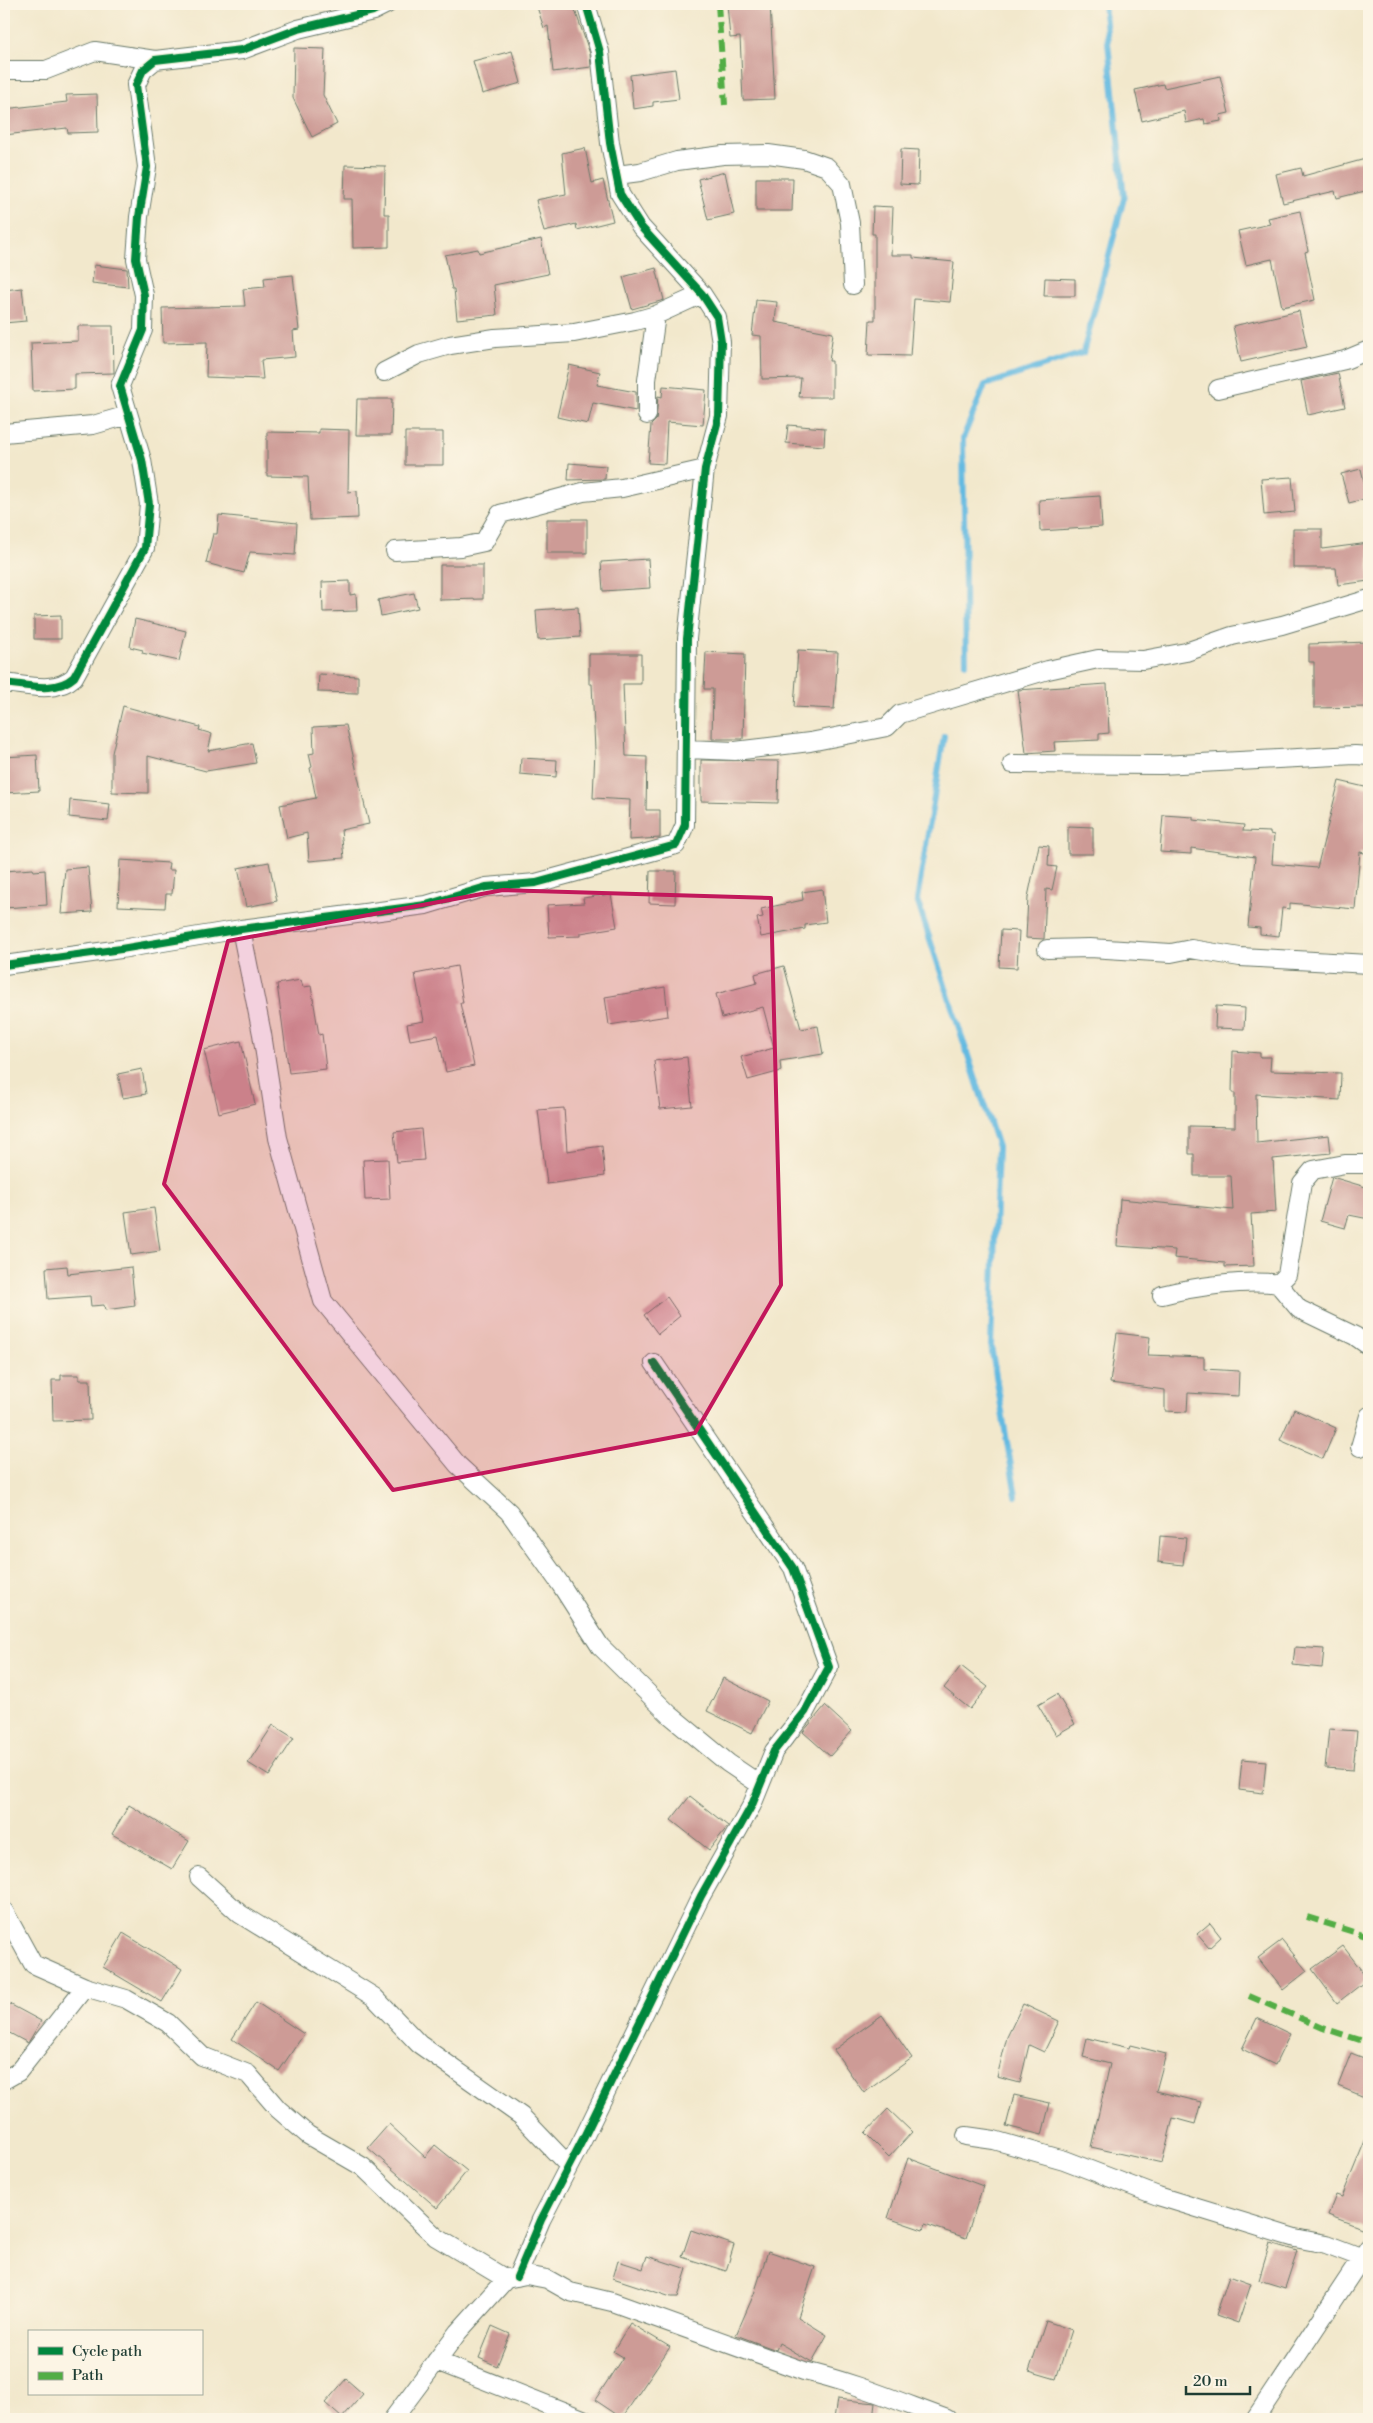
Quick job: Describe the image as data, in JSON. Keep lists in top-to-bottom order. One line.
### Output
{"legend":["Cycle path","Path"],"scale_bar":"20 m"}
